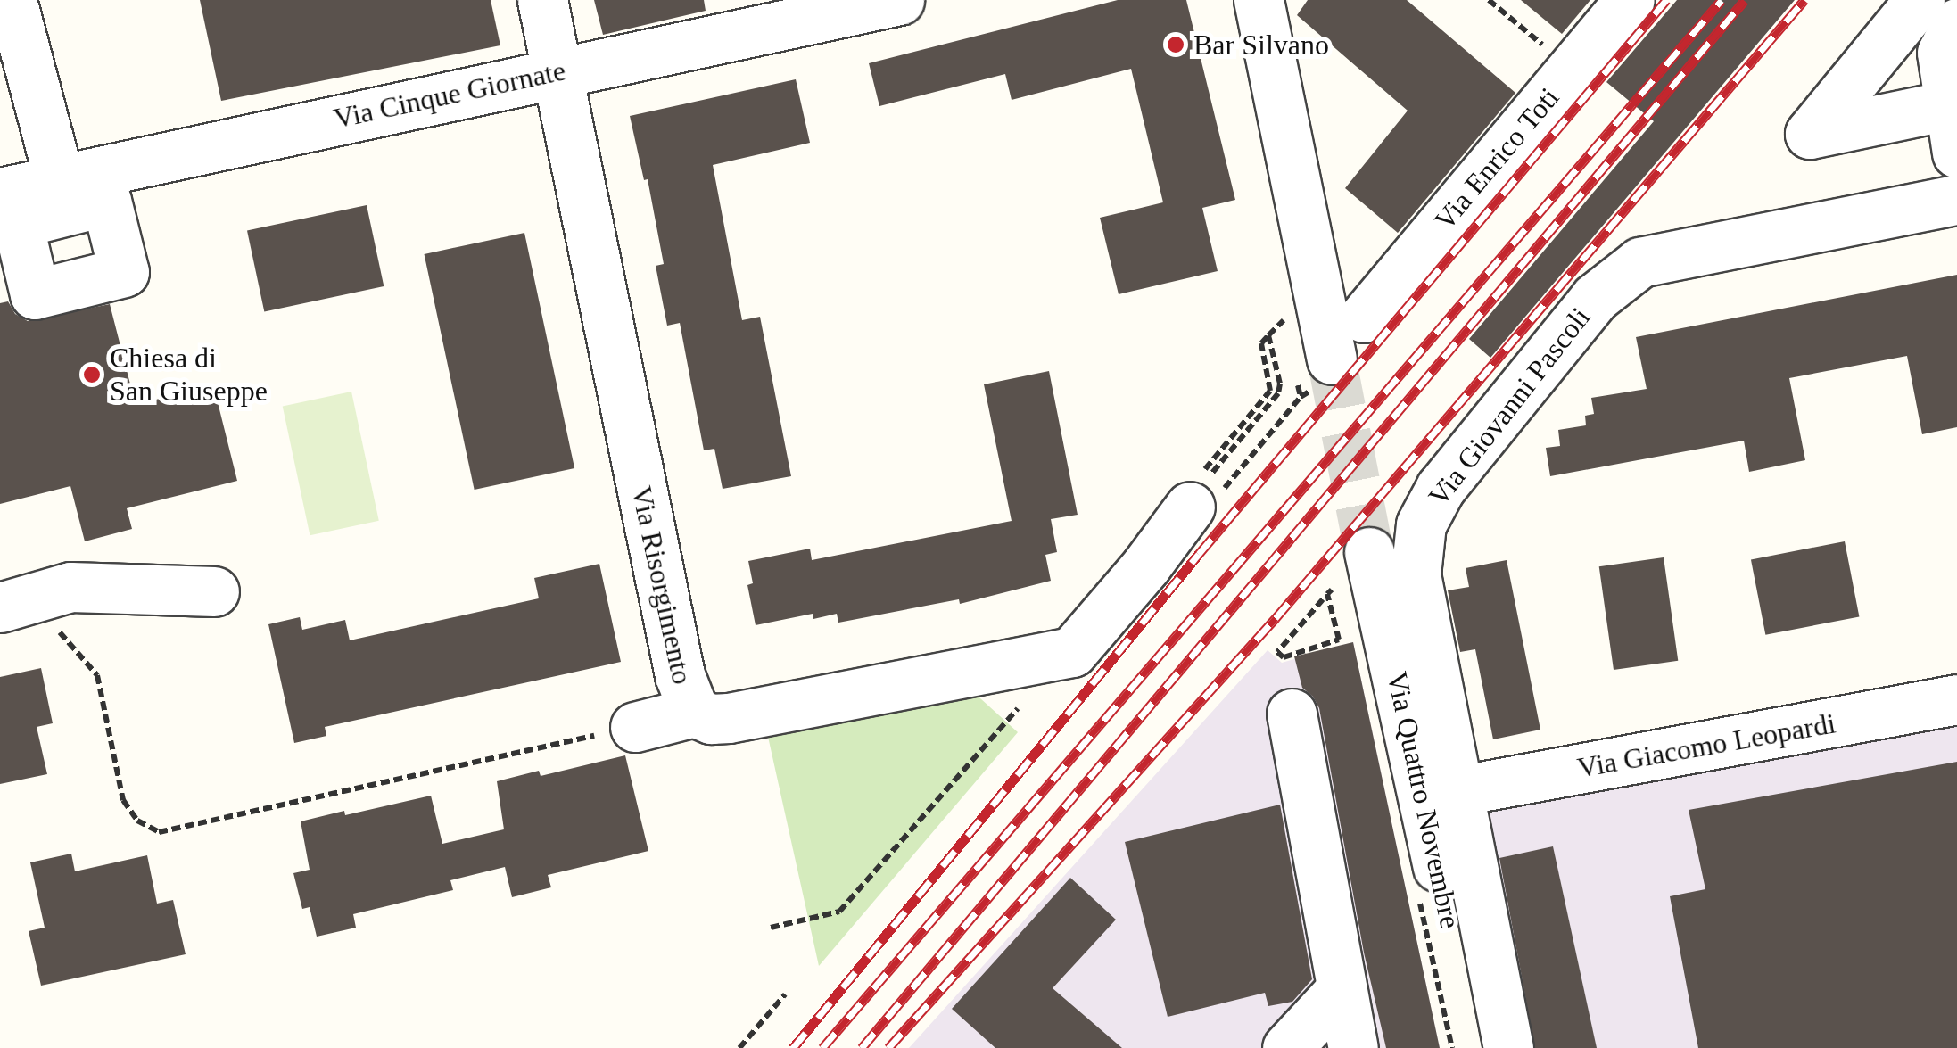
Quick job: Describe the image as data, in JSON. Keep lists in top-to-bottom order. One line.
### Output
{"streets":{"street":["Via Cinque Giornate","Via Enrico Toti","Via Giovanni Pascoli","Via Risorgimento","Via Giacomo Leopardi","Via Quattro Novembre"]},"crossings":[["Via Cinque Giornate","Via Risorgimento"],["Via Giovanni Pascoli","Via Giacomo Leopardi"]],"places":["Bar Silvano","Chiesa di San Giuseppe"]}
